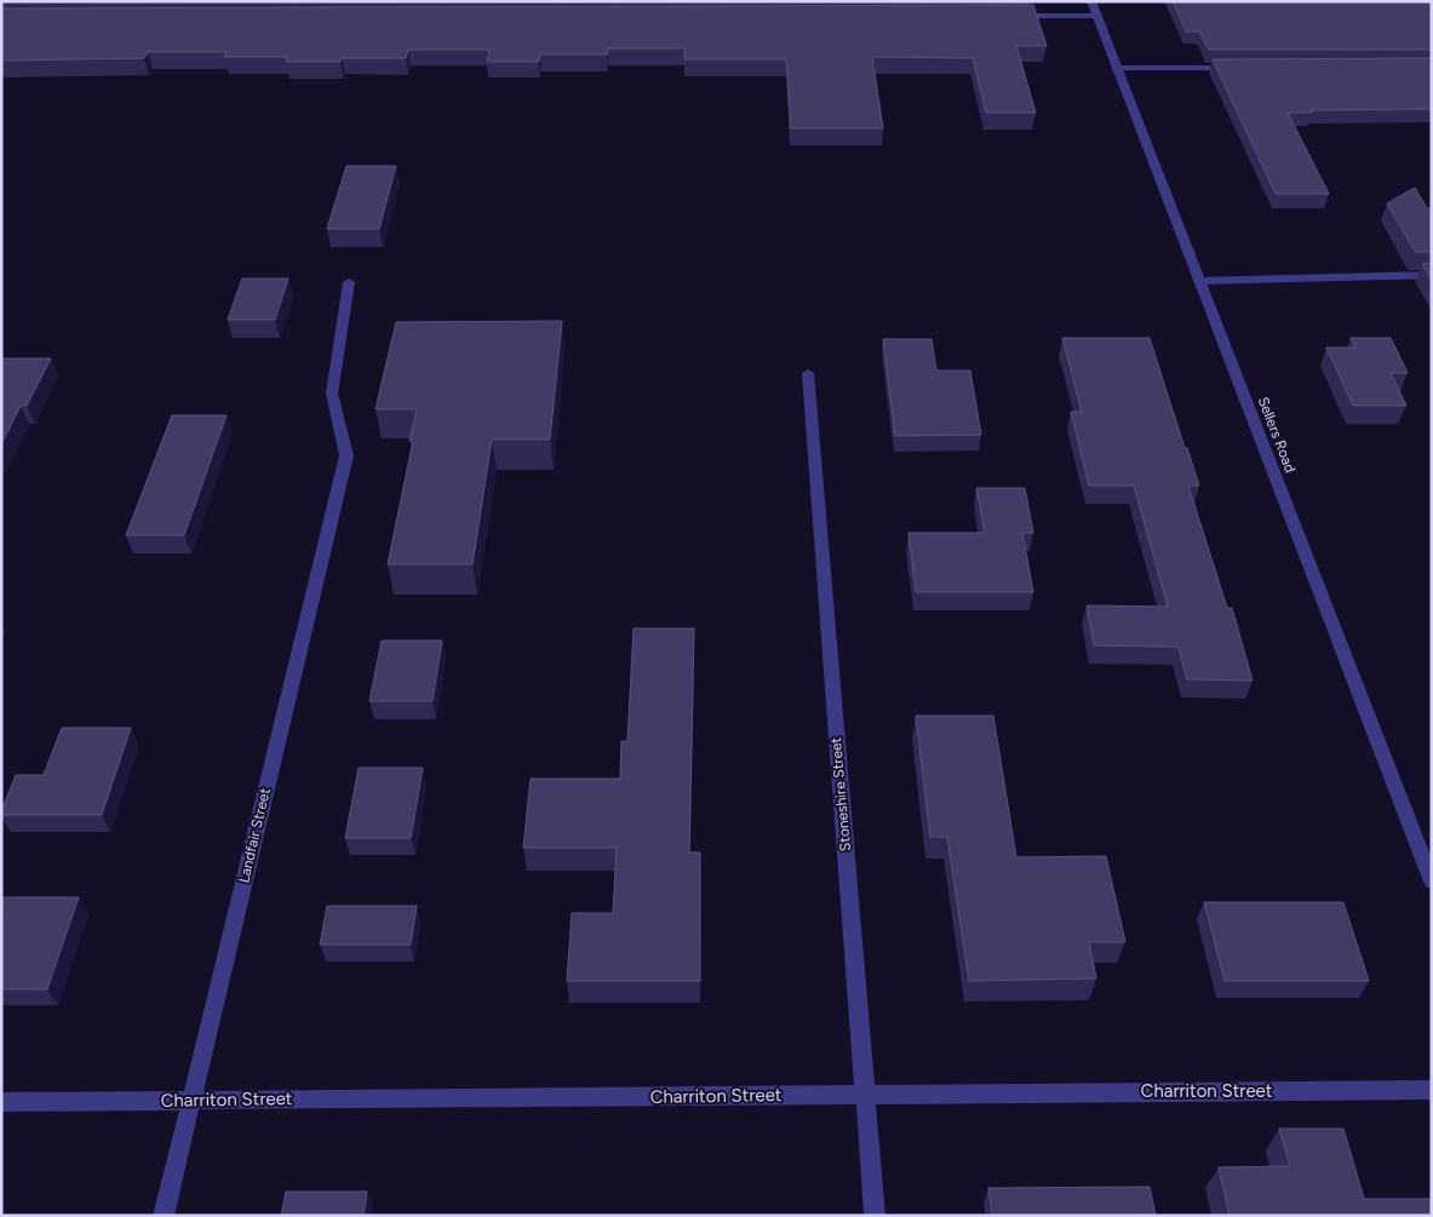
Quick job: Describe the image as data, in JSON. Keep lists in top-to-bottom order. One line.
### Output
{"streets":{"street":["Sellers Road","Stoneshire Street","Landfair Street","Charriton Street"]},"crossings":[["Stoneshire Street","Charriton Street"],["Landfair Street","Charriton Street"]]}
